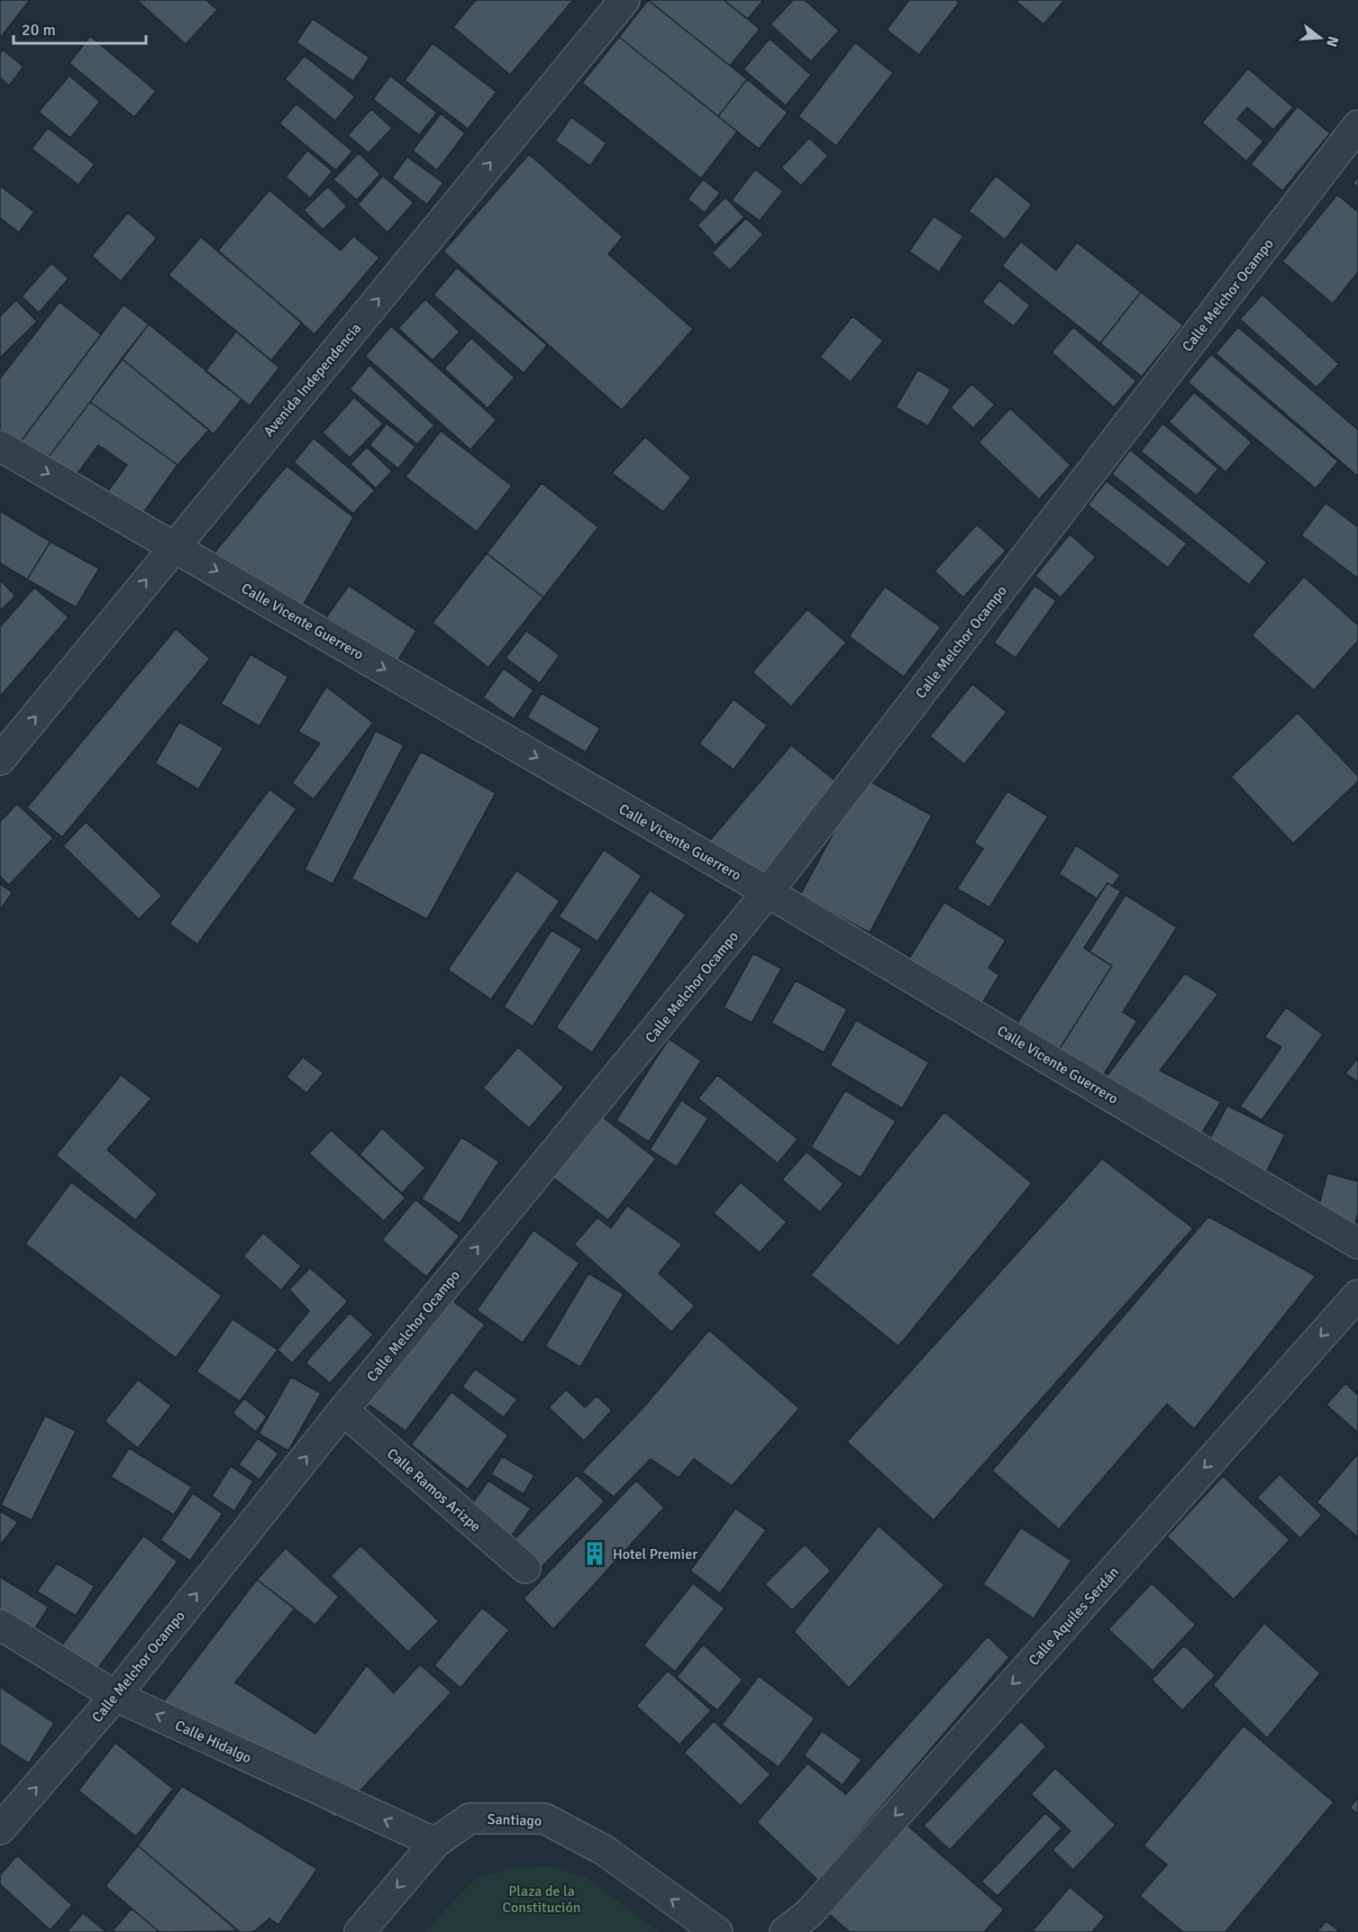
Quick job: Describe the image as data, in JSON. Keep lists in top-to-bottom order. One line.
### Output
{"streets":{"street":["Calle Melchor Ocampo","Avenida Independencia","Calle Vicente Guerrero","Calle Ramos Arizpe","Calle Aquiles Serdán","Calle Hidalgo","Santiago"]},"crossings":[["Calle Melchor Ocampo","Calle Vicente Guerrero"],["Calle Melchor Ocampo","Calle Ramos Arizpe"],["Calle Melchor Ocampo","Calle Hidalgo"],["Avenida Independencia","Calle Vicente Guerrero"],["Calle Hidalgo","Santiago"]],"one_way":["Calle Melchor Ocampo","Avenida Independencia","Calle Vicente Guerrero","Calle Aquiles Serdán","Calle Hidalgo","Santiago"],"parks":["Plaza de la Constitución"],"places":{"building":["Hotel Premier"]},"scale_bar":"20 m","north":"right"}
